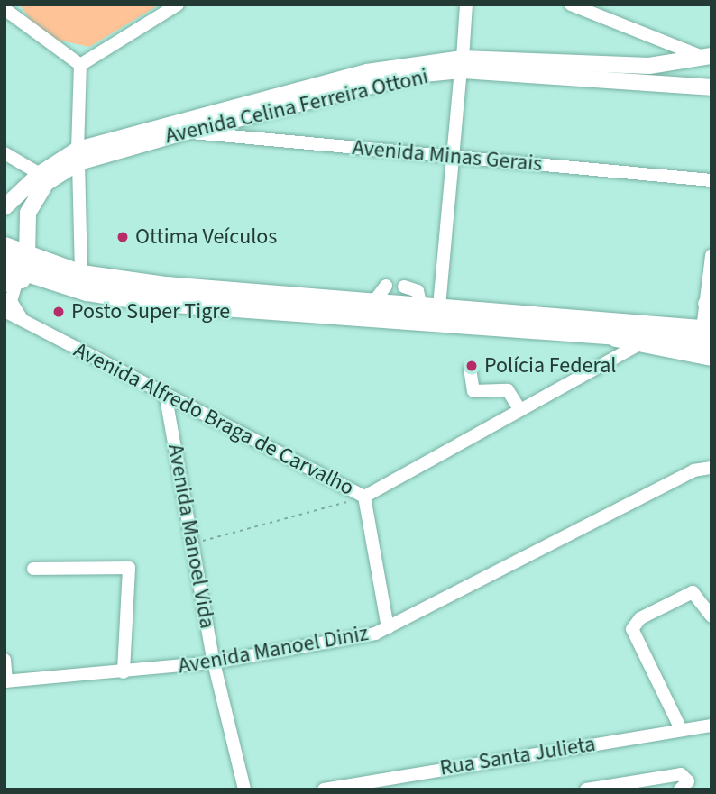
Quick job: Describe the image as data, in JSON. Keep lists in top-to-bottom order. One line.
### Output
{"streets":{"main road":["Avenida Celina Ferreira Ottoni"],"street":["Avenida Minas Gerais","Avenida Alfredo Braga de Carvalho","Avenida Manoel Vida","Avenida Manoel Diniz","Rua Santa Julieta"]},"crossings":[["Avenida Celina Ferreira Ottoni","Avenida Minas Gerais"],["Avenida Alfredo Braga de Carvalho","Avenida Manoel Vida"],["Avenida Manoel Vida","Avenida Manoel Diniz"]],"places":["Ottima Veículos","Posto Super Tigre","Polícia Federal"]}
